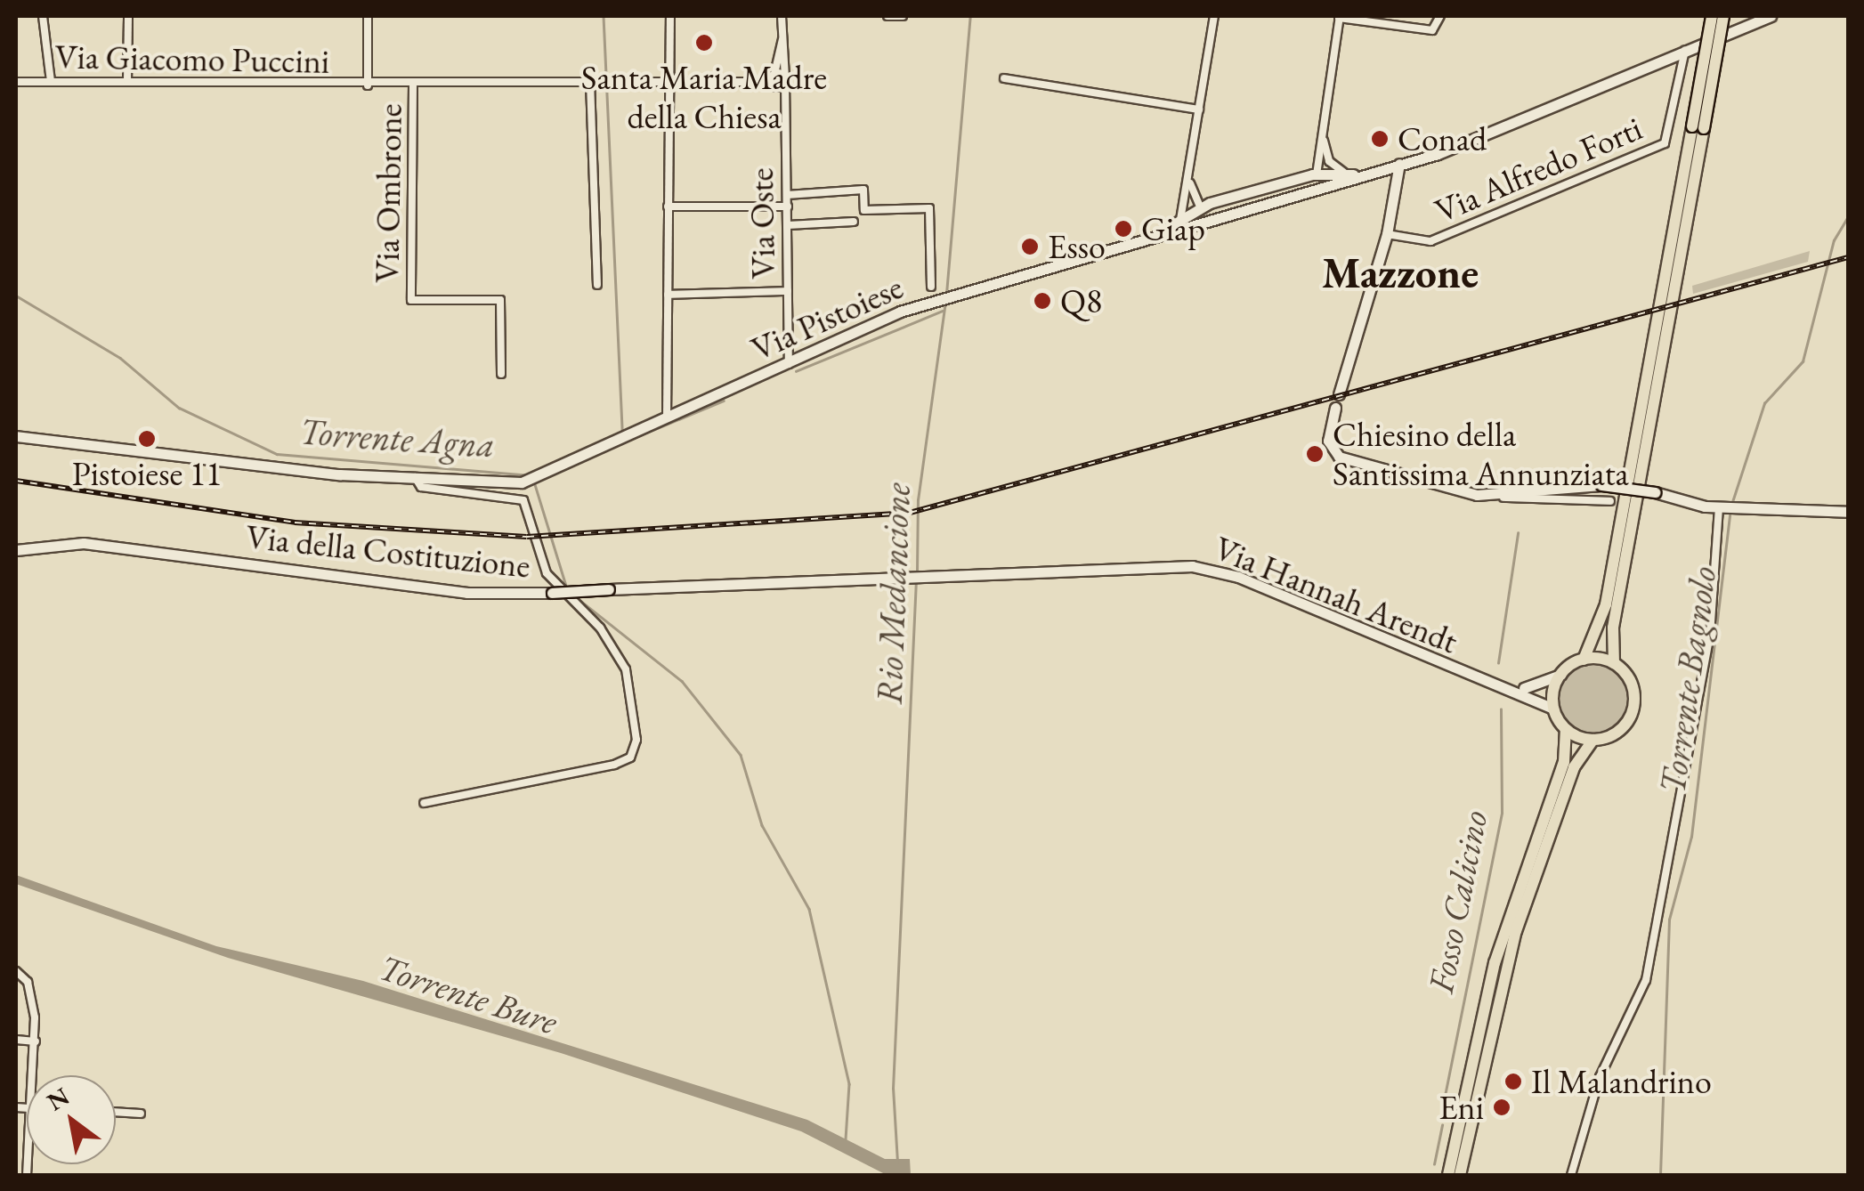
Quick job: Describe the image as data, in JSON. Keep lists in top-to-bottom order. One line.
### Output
{"streets":{"street":["Via Giacomo Puccini","Via Alfredo Forti","Via Ombrone","Via Oste","Via Pistoiese","Via della Costituzione","Via Hannah Arendt"]},"crossings":[["Via Giacomo Puccini","Via Ombrone"],["Via Giacomo Puccini","Via Oste"],["Via Alfredo Forti","Via Pistoiese"],["Via Oste","Via Pistoiese"],["Via della Costituzione","Via Hannah Arendt"]],"districts":["Mazzone"],"water":["Torrente Agna","Rio Medancione","Torrente Bagnolo","Fosso Calicino","Torrente Bure"],"places":["Santa Maria Madre della Chiesa","Conad","Giap","Esso","Q8","Pistoiese 11","Chiesino della Santissima Annunziata","Il Malandrino","Eni"],"north":"top left"}
